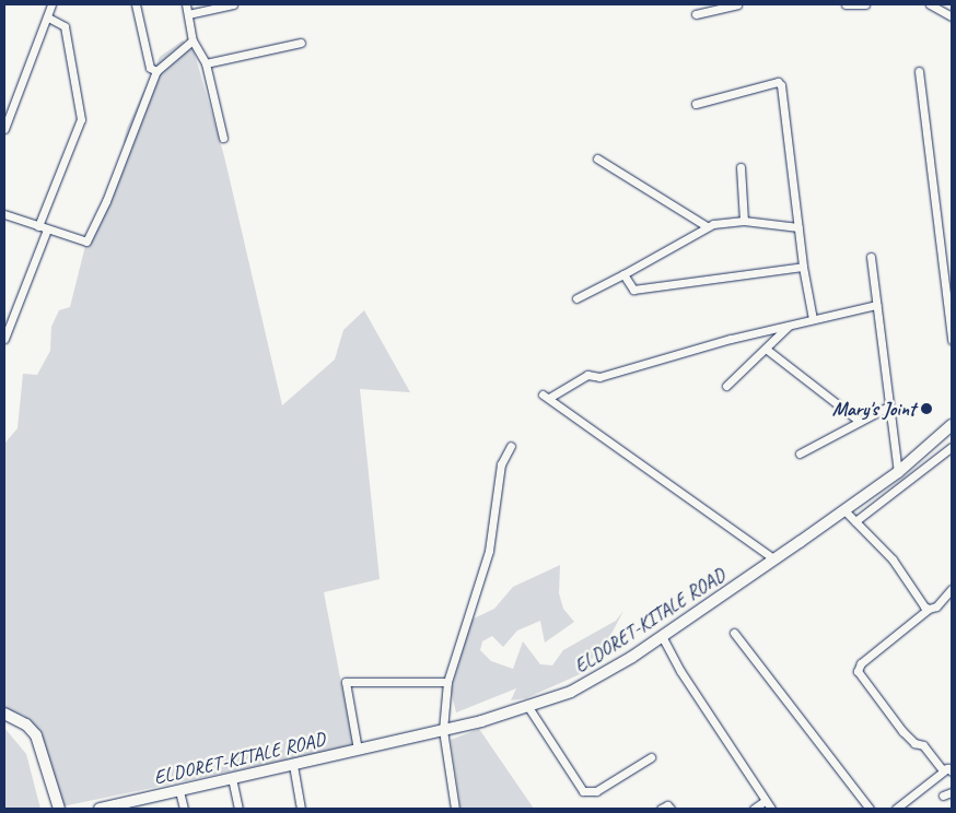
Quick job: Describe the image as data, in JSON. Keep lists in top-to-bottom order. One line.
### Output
{"streets":{"highway":["ELDORET-KITALE ROAD"]},"places":["Mary's Joint"]}
